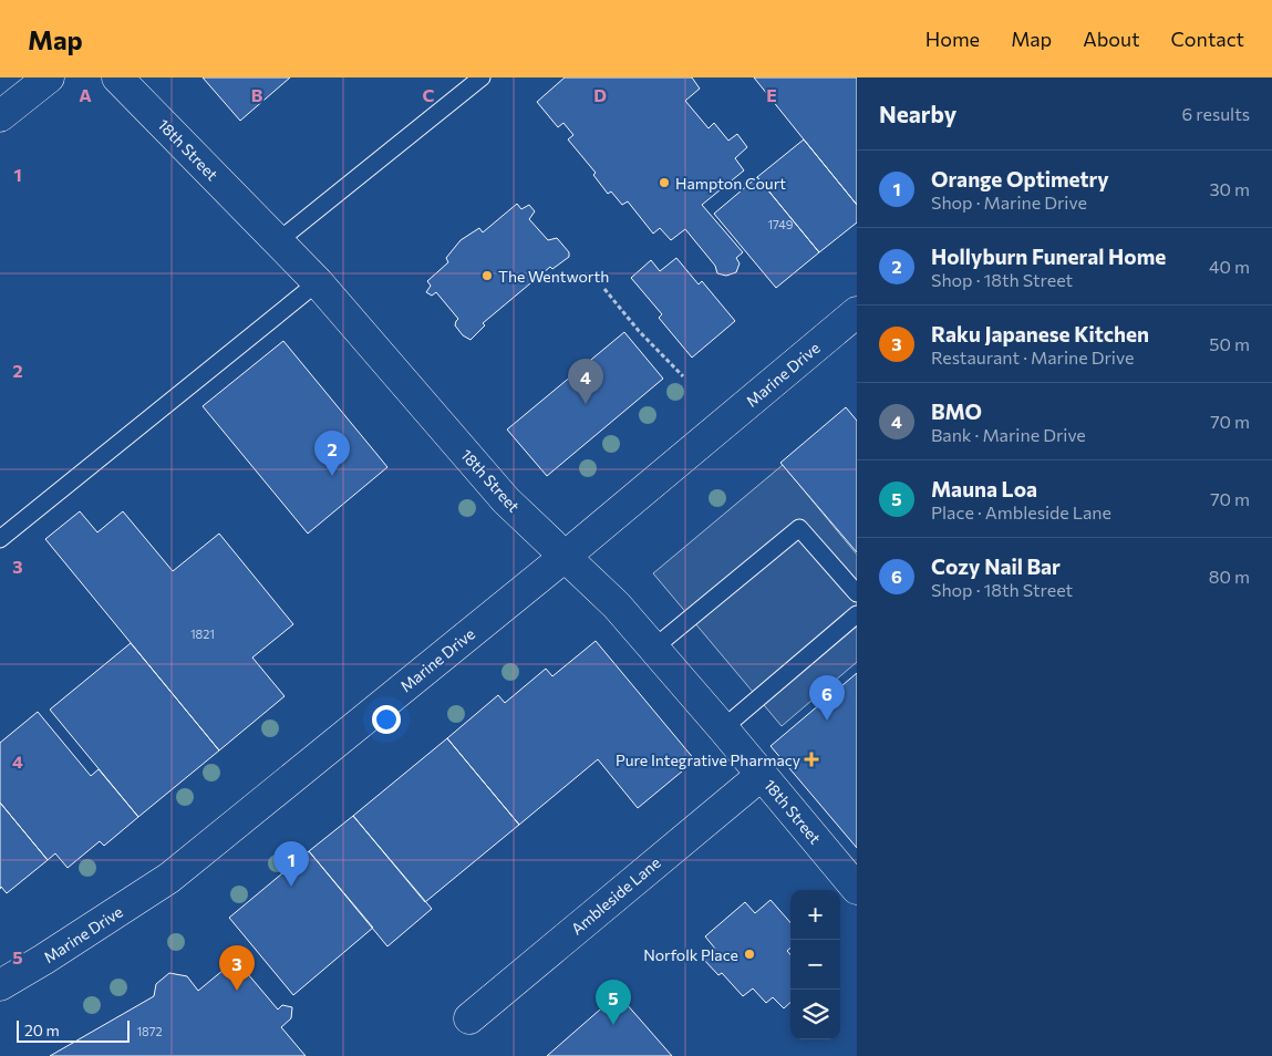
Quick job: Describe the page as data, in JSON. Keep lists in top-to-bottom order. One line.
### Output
{"streets":{"street":["18th Street","Marine Drive","Ambleside Lane"]},"crossings":[["18th Street","Marine Drive"],["18th Street","Ambleside Lane"]],"places":{"other":["Hampton Court","The Wentworth","Norfolk Place"],"health":["Pure Integrative Pharmacy"]},"house_numbers":["1749","1821","1872"],"scale_bar":"20 m","page":{"header":"Map","nav":["Home","Map","About","Contact"],"heading":["Nearby","6 results"],"list":[{"mark":"1","name":"Orange Optimetry","note":"Shop · Marine Drive","value":"30 m"},{"mark":"2","name":"Hollyburn Funeral Home","note":"Shop · 18th Street","value":"40 m"},{"mark":"3","name":"Raku Japanese Kitchen","note":"Restaurant · Marine Drive","value":"50 m"},{"mark":"4","name":"BMO","note":"Bank · Marine Drive","value":"70 m"},{"mark":"5","name":"Mauna Loa","note":"Place · Ambleside Lane","value":"70 m"},{"mark":"6","name":"Cozy Nail Bar","note":"Shop · 18th Street","value":"80 m"}],"pins":["4","2","6","1","3","5"],"map_buttons":["+","−"],"scale":"20 m"},"grid":{"columns":["A","B","C","D","E"],"rows":["1","2","3","4","5"]}}
